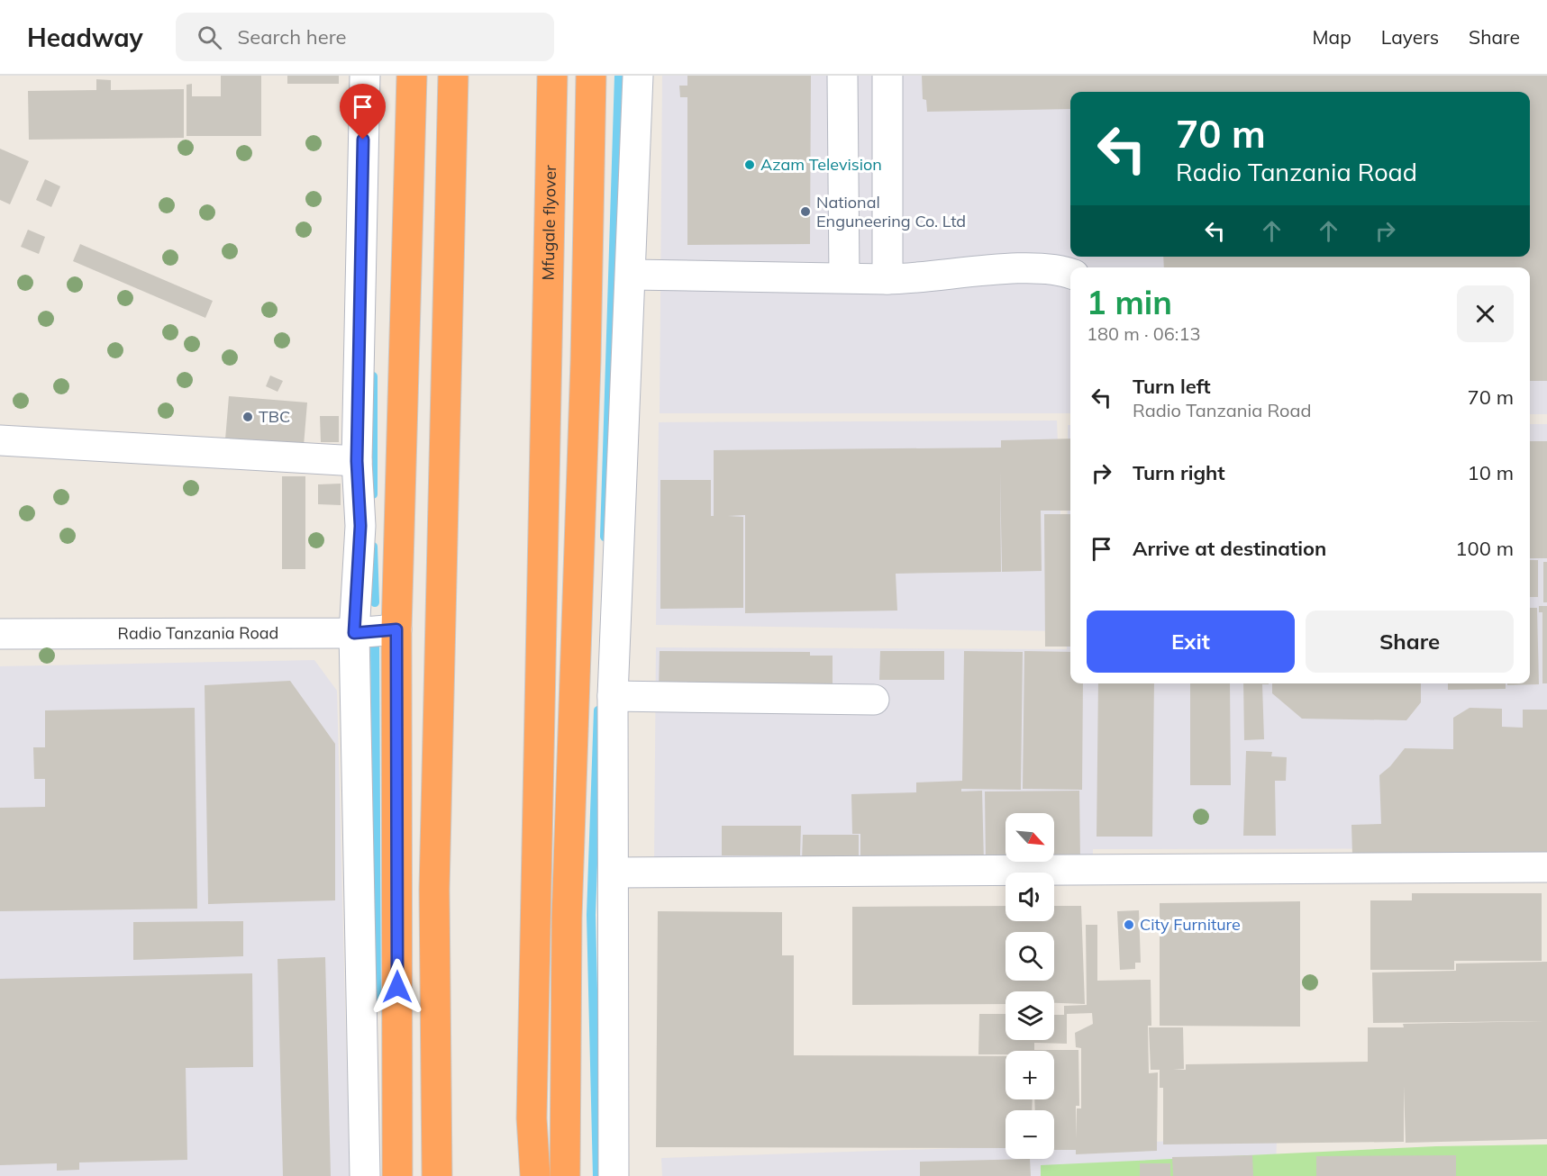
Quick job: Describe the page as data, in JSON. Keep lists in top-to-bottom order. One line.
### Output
{"streets":{"highway":["Mfugale flyover"],"street":["Radio Tanzania Road"]},"places":["Azam Television","National Enguneering Co. Ltd","TBC","City Furniture"],"north":"bottom right","page":{"header":"Headway","search":"Search here","nav":["Map","Layers","Share"],"turn":["70 m","Radio Tanzania Road"],"heading":["1 min","180 m · 06:13"],"list":[{"name":"Turn left","note":"Radio Tanzania Road","value":"70 m"},{"name":"Turn right","value":"10 m"},{"name":"Arrive at destination","value":"100 m"}],"buttons":["Exit","Share"],"map_buttons":["+","−"]}}
